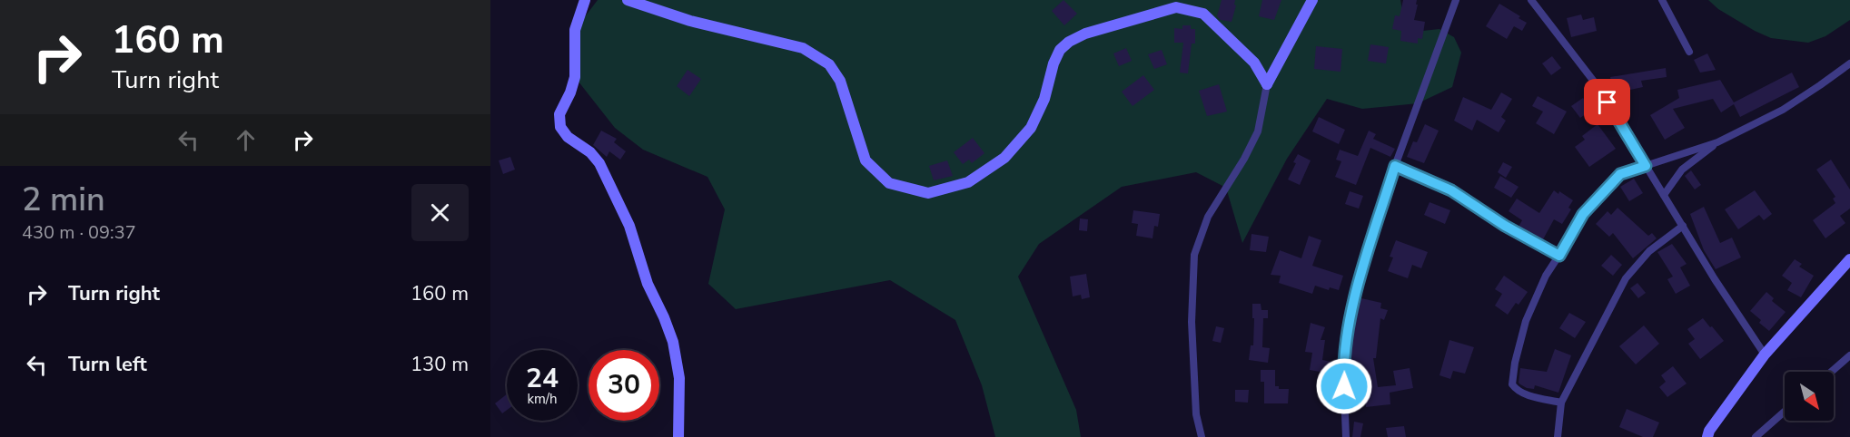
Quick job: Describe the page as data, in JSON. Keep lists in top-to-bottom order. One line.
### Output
{"north":"bottom right","page":{"turn":["160 m","Turn right"],"heading":["2 min","430 m · 09:37"],"list":[{"name":"Turn right","value":"160 m"},{"name":"Turn left","value":"130 m"}],"speed":"24 km/h","limit":"30"}}
